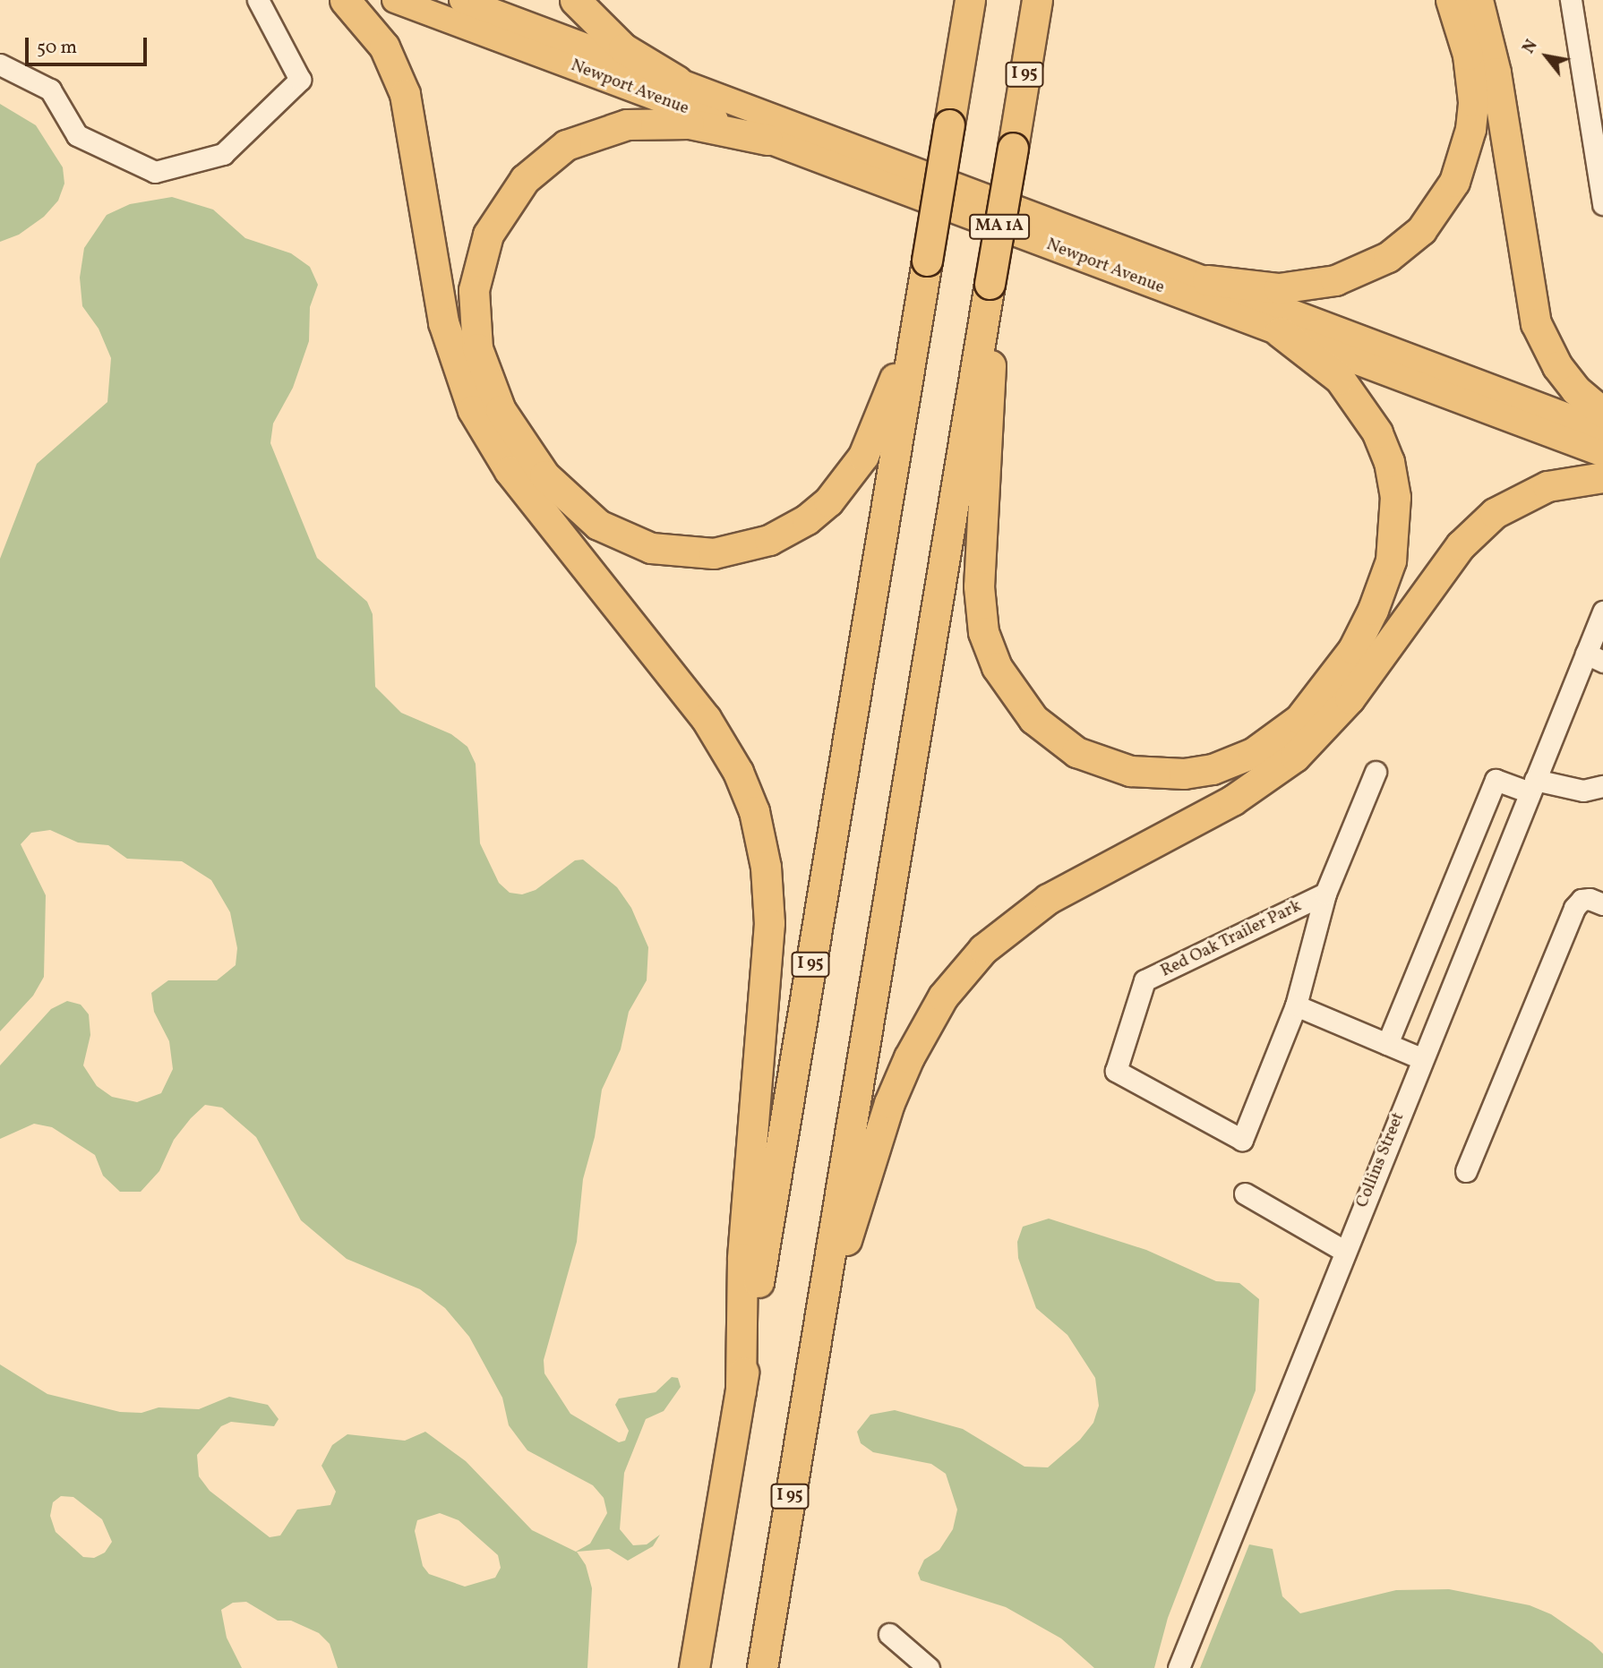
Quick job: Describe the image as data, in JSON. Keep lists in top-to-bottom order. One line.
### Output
{"streets":{"highway":["I 95"],"main road":["Newport Avenue","MA 1A"],"street":["Red Oak Trailer Park","Collins Street"]},"scale_bar":"50 m","north":"top left"}
